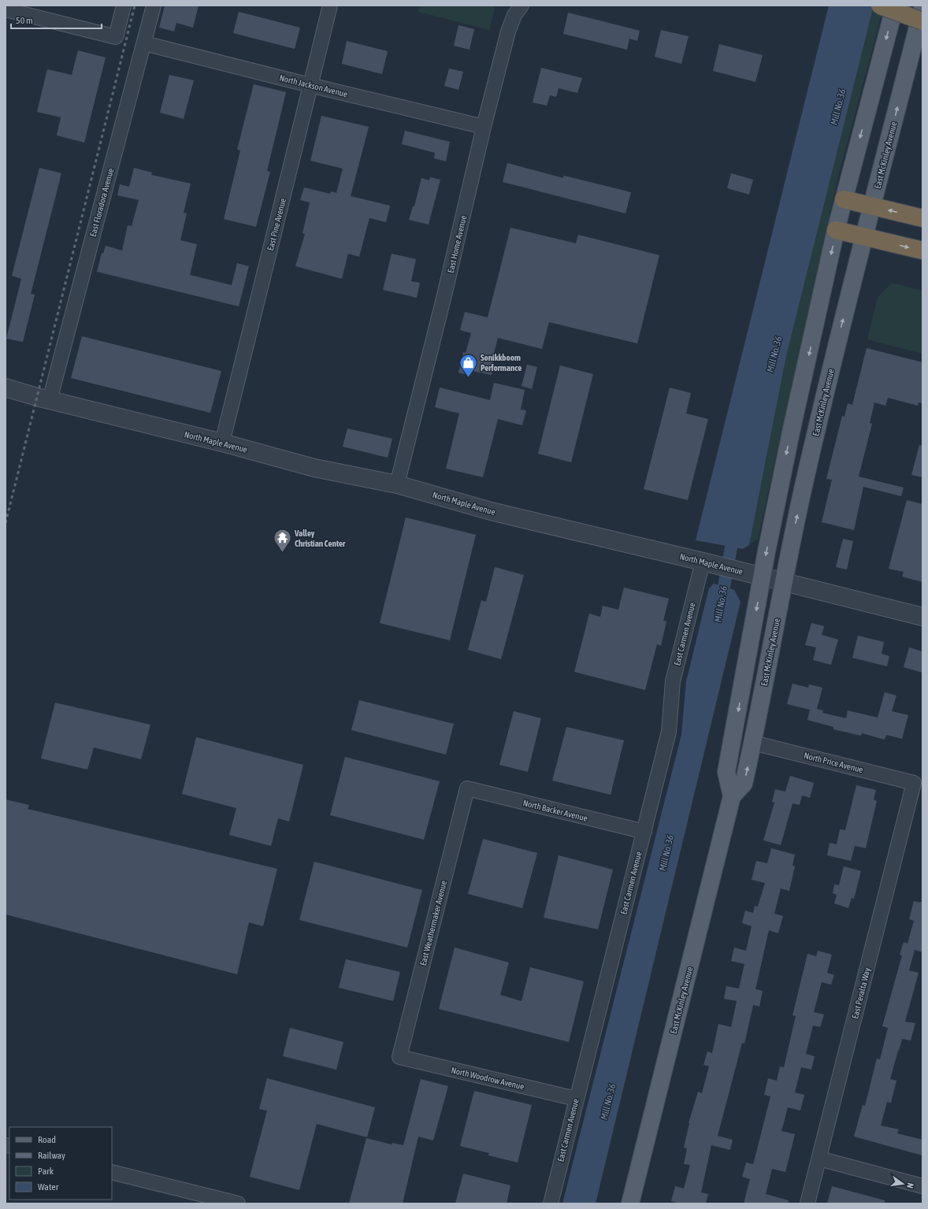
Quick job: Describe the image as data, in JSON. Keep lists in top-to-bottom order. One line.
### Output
{"streets":{"main road":["East McKinley Avenue"],"street":["North Jackson Avenue","East Floradora Avenue","East Pine Avenue","East Home Avenue","North Maple Avenue","East Carmen Avenue","North Price Avenue","North Backer Avenue","East Weathermaker Avenue","East Peralta Way","North Woodrow Avenue"]},"crossings":[["North Jackson Avenue","East Floradora Avenue"],["North Jackson Avenue","East Pine Avenue"],["North Jackson Avenue","East Home Avenue"],["East McKinley Avenue","North Maple Avenue"],["East McKinley Avenue","North Price Avenue"],["East Floradora Avenue","North Maple Avenue"],["East Pine Avenue","North Maple Avenue"],["East Home Avenue","North Maple Avenue"],["North Maple Avenue","East Carmen Avenue"],["East Carmen Avenue","North Backer Avenue"],["East Carmen Avenue","North Woodrow Avenue"],["North Price Avenue","East Peralta Way"],["North Backer Avenue","East Weathermaker Avenue"],["East Weathermaker Avenue","North Woodrow Avenue"]],"water":["Mill No. 36"],"places":{"shop":["Sonikkboom Performance"],"temple":["Valley Christian Center"]},"legend":["Road","Railway","Park","Water"],"scale_bar":"50 m","north":"right"}
